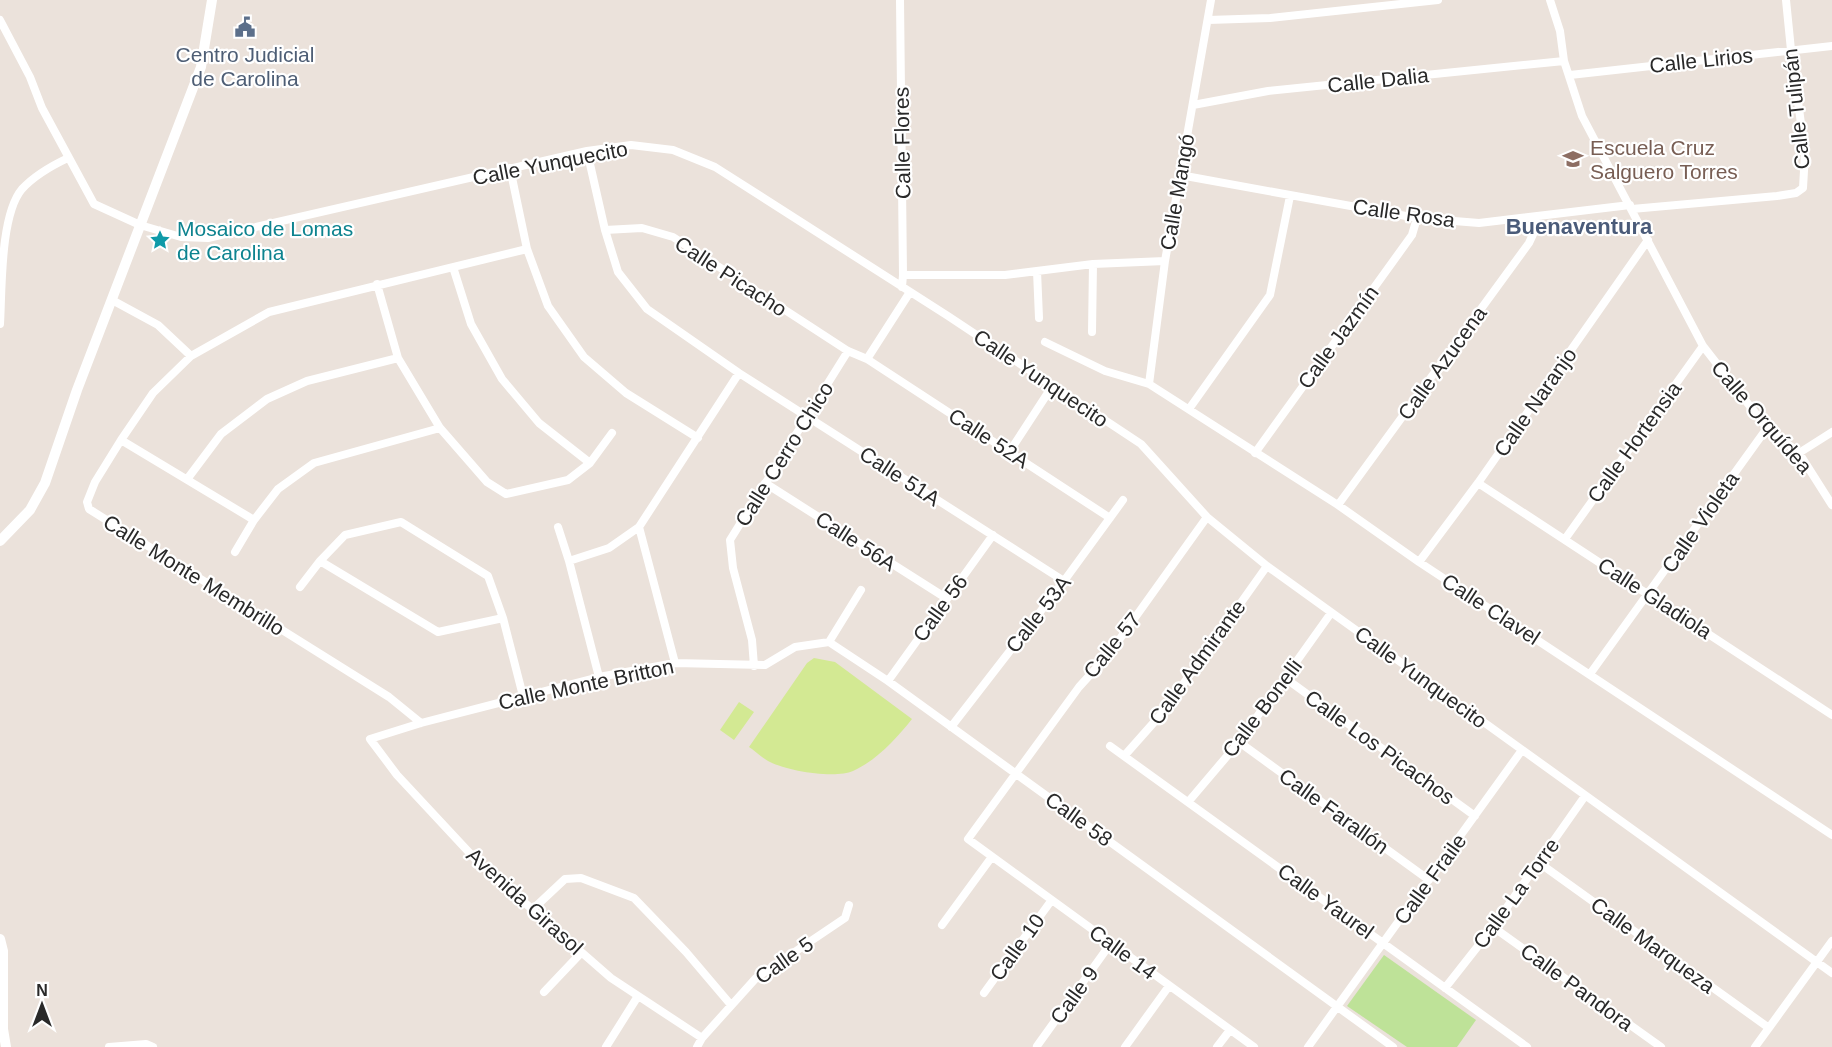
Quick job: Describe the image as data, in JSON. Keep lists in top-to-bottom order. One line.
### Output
{"streets":{"street":["Calle Lirios","Calle Dalia","Calle Tulipán","Calle Flores","Calle Yunquecito","Calle Mangó","Calle Rosa","Calle Picacho","Calle Jazmín","Calle Azucena","Calle Naranjo","Calle Orquídea","Calle 52A","Calle Hortensia","Calle Cerro Chico","Calle 51A","Calle Violeta","Calle 56A","Calle Monte Membrillo","Calle Gladiola","Calle 56","Calle Clavel","Calle 53A","Calle 57","Calle Admirante","Calle Monte Britton","Calle Bonelli","Calle Los Picachos","Calle Farallón","Calle 58","Calle Fraile","Calle La Torre","Avenida Girasol","Calle Yaurel","Calle Marqueza","Calle 10","Calle 14","Calle 5","Calle Pandora","Calle 9"]},"crossings":[["Calle Lirios","Calle Tulipán"],["Calle Lirios","Calle Orquídea"],["Calle Dalia","Calle Mangó"],["Calle Dalia","Calle Orquídea"],["Calle Tulipán","Calle Rosa"],["Calle Tulipán","Calle Orquídea"],["Calle Flores","Calle Yunquecito"],["Calle Yunquecito","Calle 51A"],["Calle Yunquecito","Calle 57"],["Calle Yunquecito","Calle Admirante"],["Calle Yunquecito","Calle Bonelli"],["Calle Yunquecito","Calle Fraile"],["Calle Yunquecito","Calle La Torre"],["Calle Mangó","Calle Rosa"],["Calle Mangó","Calle Clavel"],["Calle Rosa","Calle Jazmín"],["Calle Rosa","Calle Azucena"],["Calle Rosa","Calle Orquídea"],["Calle Picacho","Calle 52A"],["Calle Picacho","Calle Cerro Chico"],["Calle Picacho","Calle 51A"],["Calle Jazmín","Calle Clavel"],["Calle Azucena","Calle Clavel"],["Calle Naranjo","Calle Orquídea"],["Calle Naranjo","Calle Gladiola"],["Calle Naranjo","Calle Clavel"],["Calle Orquídea","Calle Hortensia"],["Calle Orquídea","Calle Violeta"],["Calle 52A","Calle 53A"],["Calle Hortensia","Calle Gladiola"],["Calle Cerro Chico","Calle 51A"],["Calle Cerro Chico","Calle 56A"],["Calle Cerro Chico","Calle Monte Britton"],["Calle 51A","Calle 56"],["Calle 51A","Calle 53A"],["Calle Violeta","Calle Gladiola"],["Calle Violeta","Calle Clavel"],["Calle 56A","Calle 56"],["Calle Monte Membrillo","Calle Monte Britton"],["Calle 56","Calle 58"],["Calle 53A","Calle 58"],["Calle 57","Calle 58"],["Calle 57","Calle 14"],["Calle Admirante","Calle Yaurel"],["Calle Monte Britton","Avenida Girasol"],["Calle Bonelli","Calle Los Picachos"],["Calle Bonelli","Calle Farallón"],["Calle Bonelli","Calle Yaurel"],["Calle Los Picachos","Calle Fraile"],["Calle Farallón","Calle Fraile"],["Calle 58","Calle Fraile"],["Calle Fraile","Calle Yaurel"],["Calle La Torre","Calle Yaurel"],["Calle La Torre","Calle Marqueza"],["Calle La Torre","Calle Pandora"],["Avenida Girasol","Calle 5"],["Calle 10","Calle 14"],["Calle 14","Calle 9"]],"districts":["Buenaventura"],"places":{"public building":["Centro Judicial de Carolina"],"school or university":["Escuela Cruz Salguero Torres"],"place":["Mosaico de Lomas de Carolina"]},"north":"top"}
